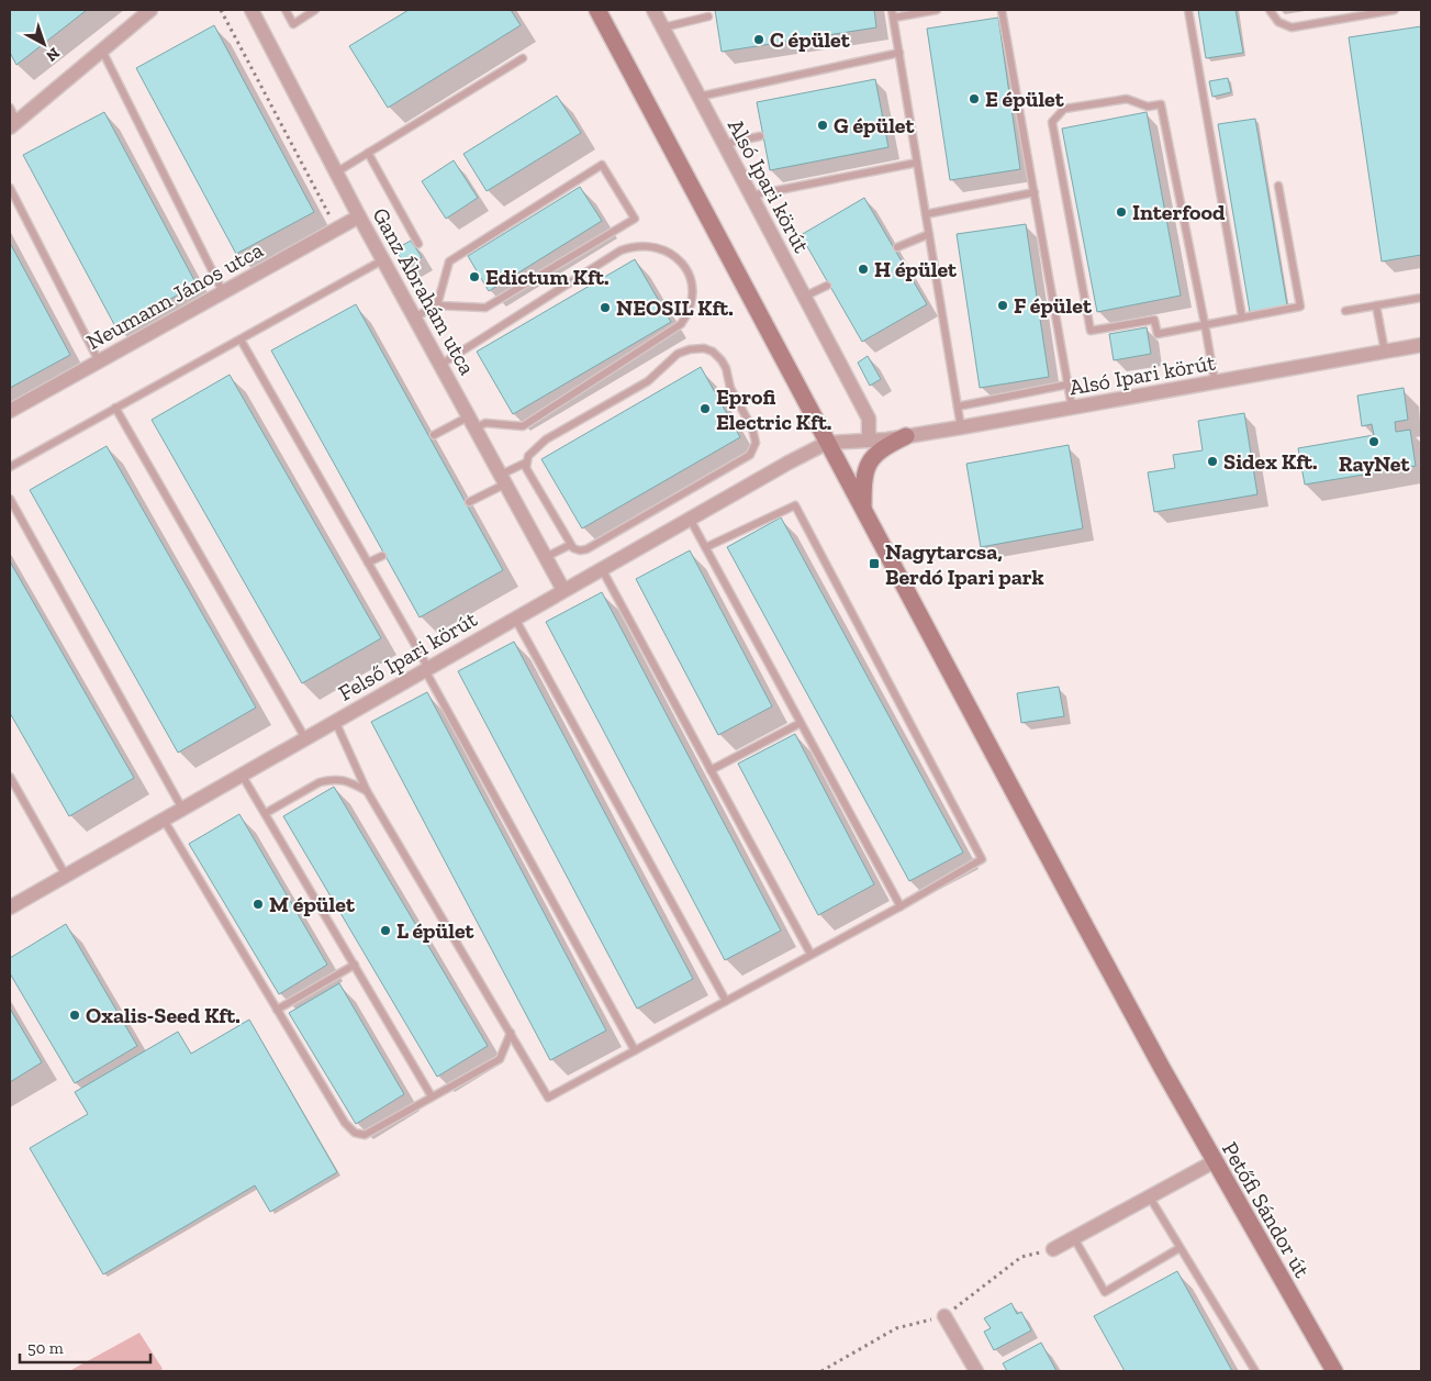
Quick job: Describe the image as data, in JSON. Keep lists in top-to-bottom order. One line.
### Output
{"streets":{"main road":["Petőfi Sándor út"],"street":["Alsó Ipari körút","Ganz Ábrahám utca","Neumann János utca","Felső Ipari körút"]},"crossings":[["Alsó Ipari körút","Felső Ipari körút"],["Alsó Ipari körút","Petőfi Sándor út"],["Ganz Ábrahám utca","Neumann János utca"],["Ganz Ábrahám utca","Felső Ipari körút"],["Felső Ipari körút","Petőfi Sándor út"]],"places":{"other":["C épület","E épület","G épület","Interfood","H épület","Edictum Kft.","F épület","NEOSIL Kft.","Eprofi Electric Kft.","RayNet","Sidex Kft.","M épület","L épület","Oxalis-Seed Kft."],"transit":["Nagytarcsa, Berdó Ipari park"]},"scale_bar":"50 m","north":"bottom right"}
